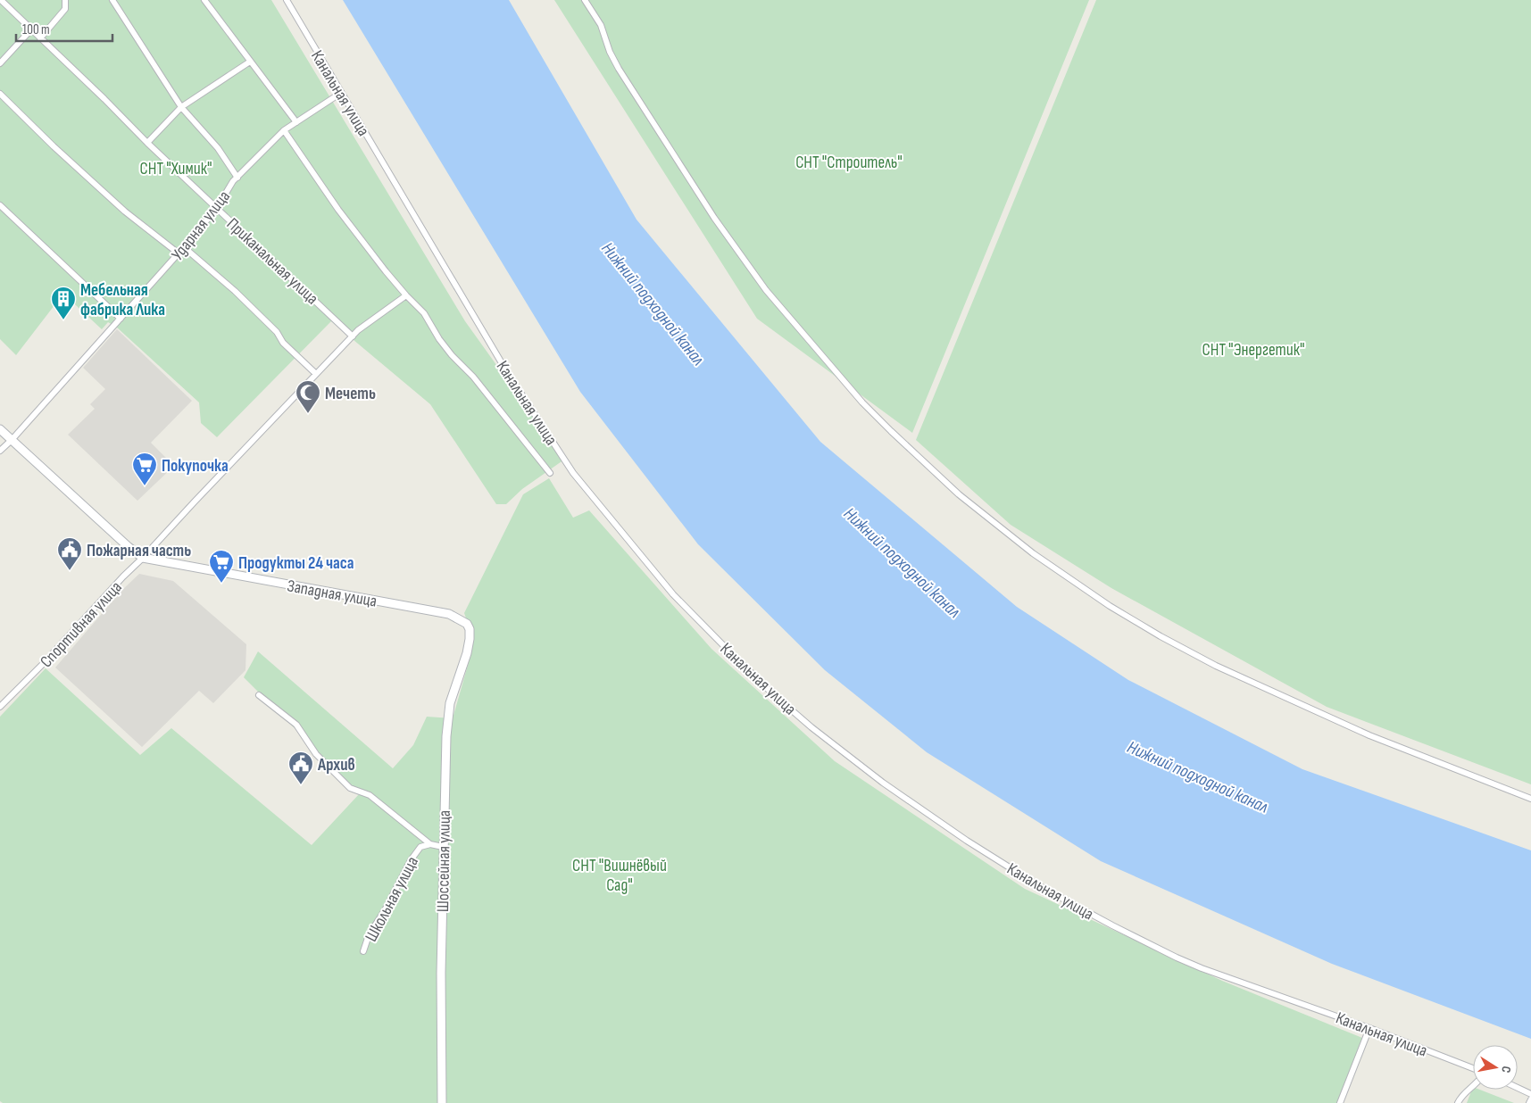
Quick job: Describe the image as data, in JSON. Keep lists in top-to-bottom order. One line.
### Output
{"streets":{"street":["Канальная улица","Ударная улица","Приканальная улица","Западная улица","Спортивная улица","Шоссейная улица","Школьная улица"]},"crossings":[["Канальная улица","Ударная улица"],["Ударная улица","Приканальная улица"],["Приканальная улица","Спортивная улица"],["Западная улица","Спортивная улица"],["Западная улица","Шоссейная улица"]],"water":["Нижний подходной канал"],"parks":["СНТ \"Строитель\"","СНТ \"Химик\"","СНТ \"Энергетик\"","СНТ \"Вишнёвый Сад\""],"places":{"building":["Мебельная фабрика Лика"],"mosque":["Мечеть"],"supermarket":["Покупочка","Продукты 24 часа"],"public building":["Пожарная часть","Архив"]},"scale_bar":"100 m","north":"right"}
